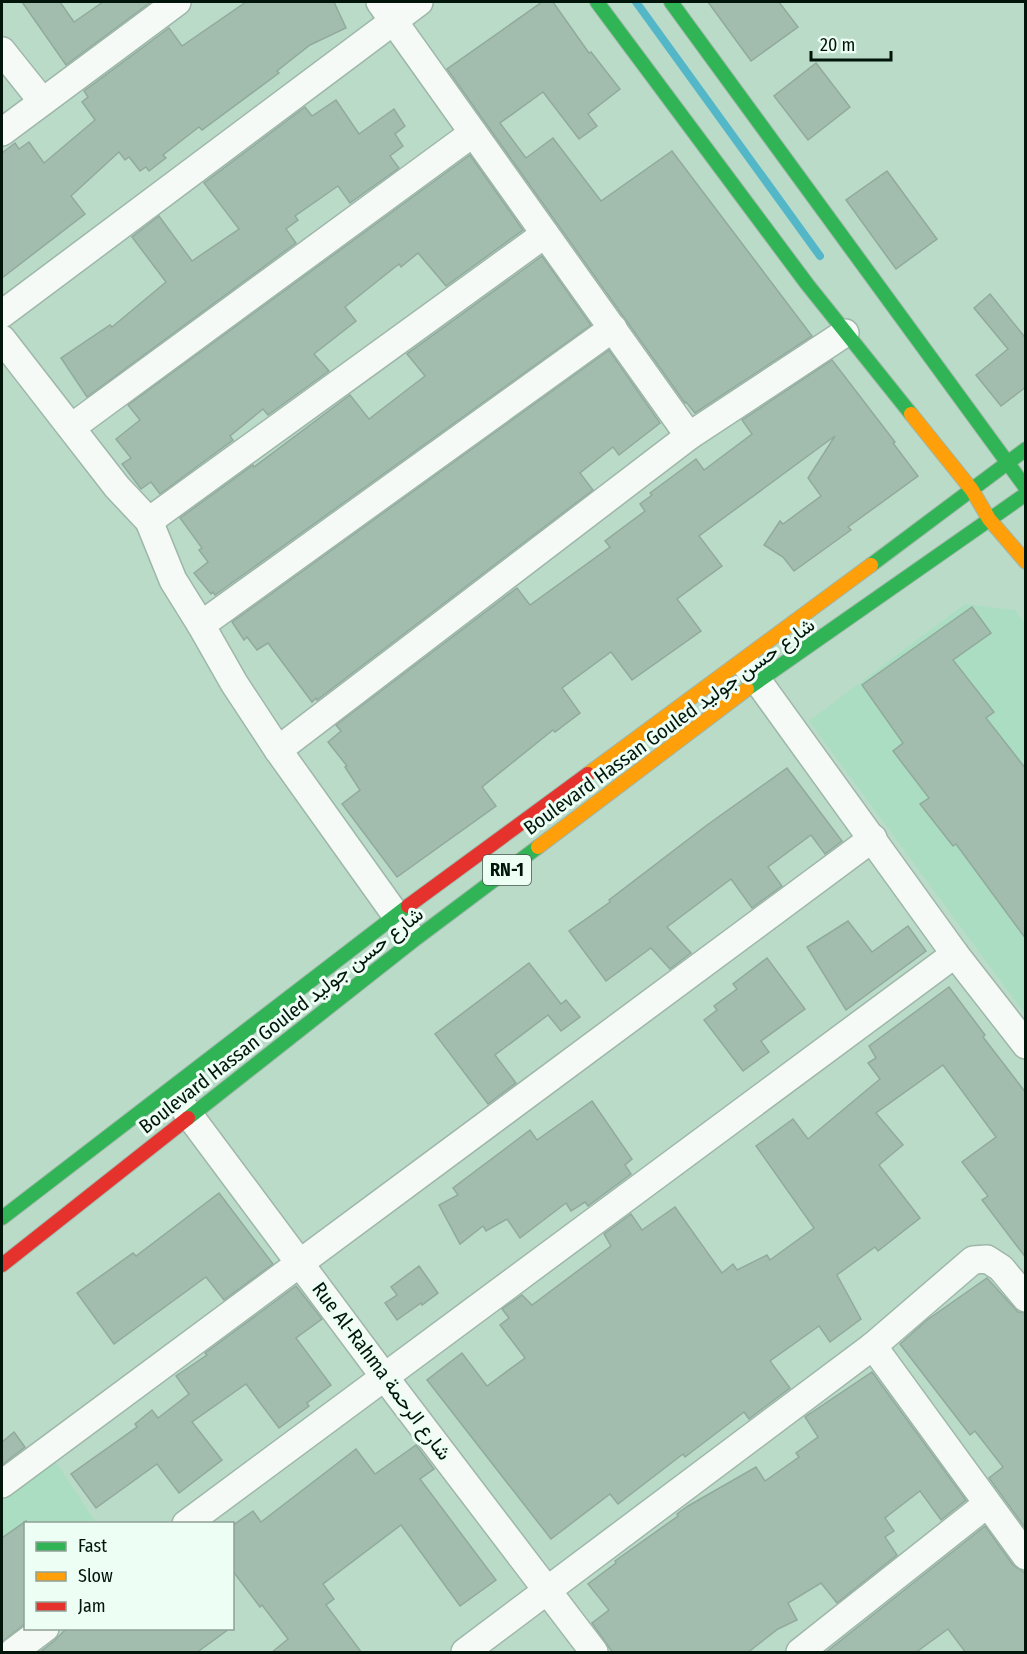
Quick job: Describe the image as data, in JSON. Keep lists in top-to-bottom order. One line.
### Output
{"streets":{"main road":["Boulevard Hassan Gouled شارع حسن جوليد","RN-1"],"street":["Rue Al-Rahma شارع الرحمة"]},"crossings":[["Boulevard Hassan Gouled شارع حسن جوليد","Rue Al-Rahma شارع الرحمة"]],"legend":["Fast","Slow","Jam"],"scale_bar":"20 m"}
